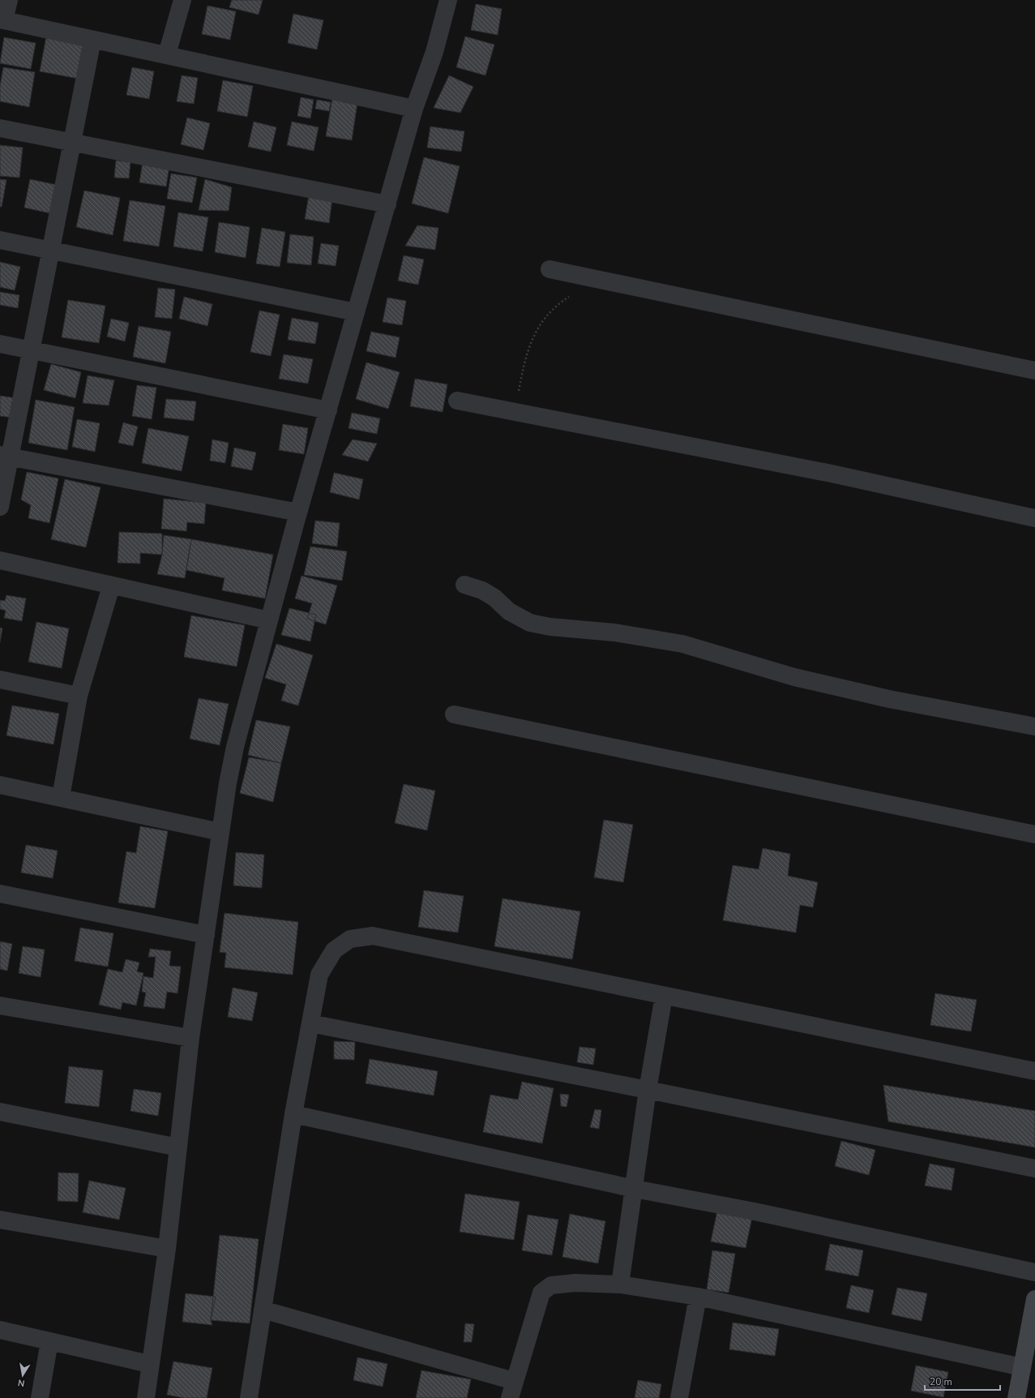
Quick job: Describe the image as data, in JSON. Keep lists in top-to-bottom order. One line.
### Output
{"scale_bar":"20 m","north":"bottom"}
